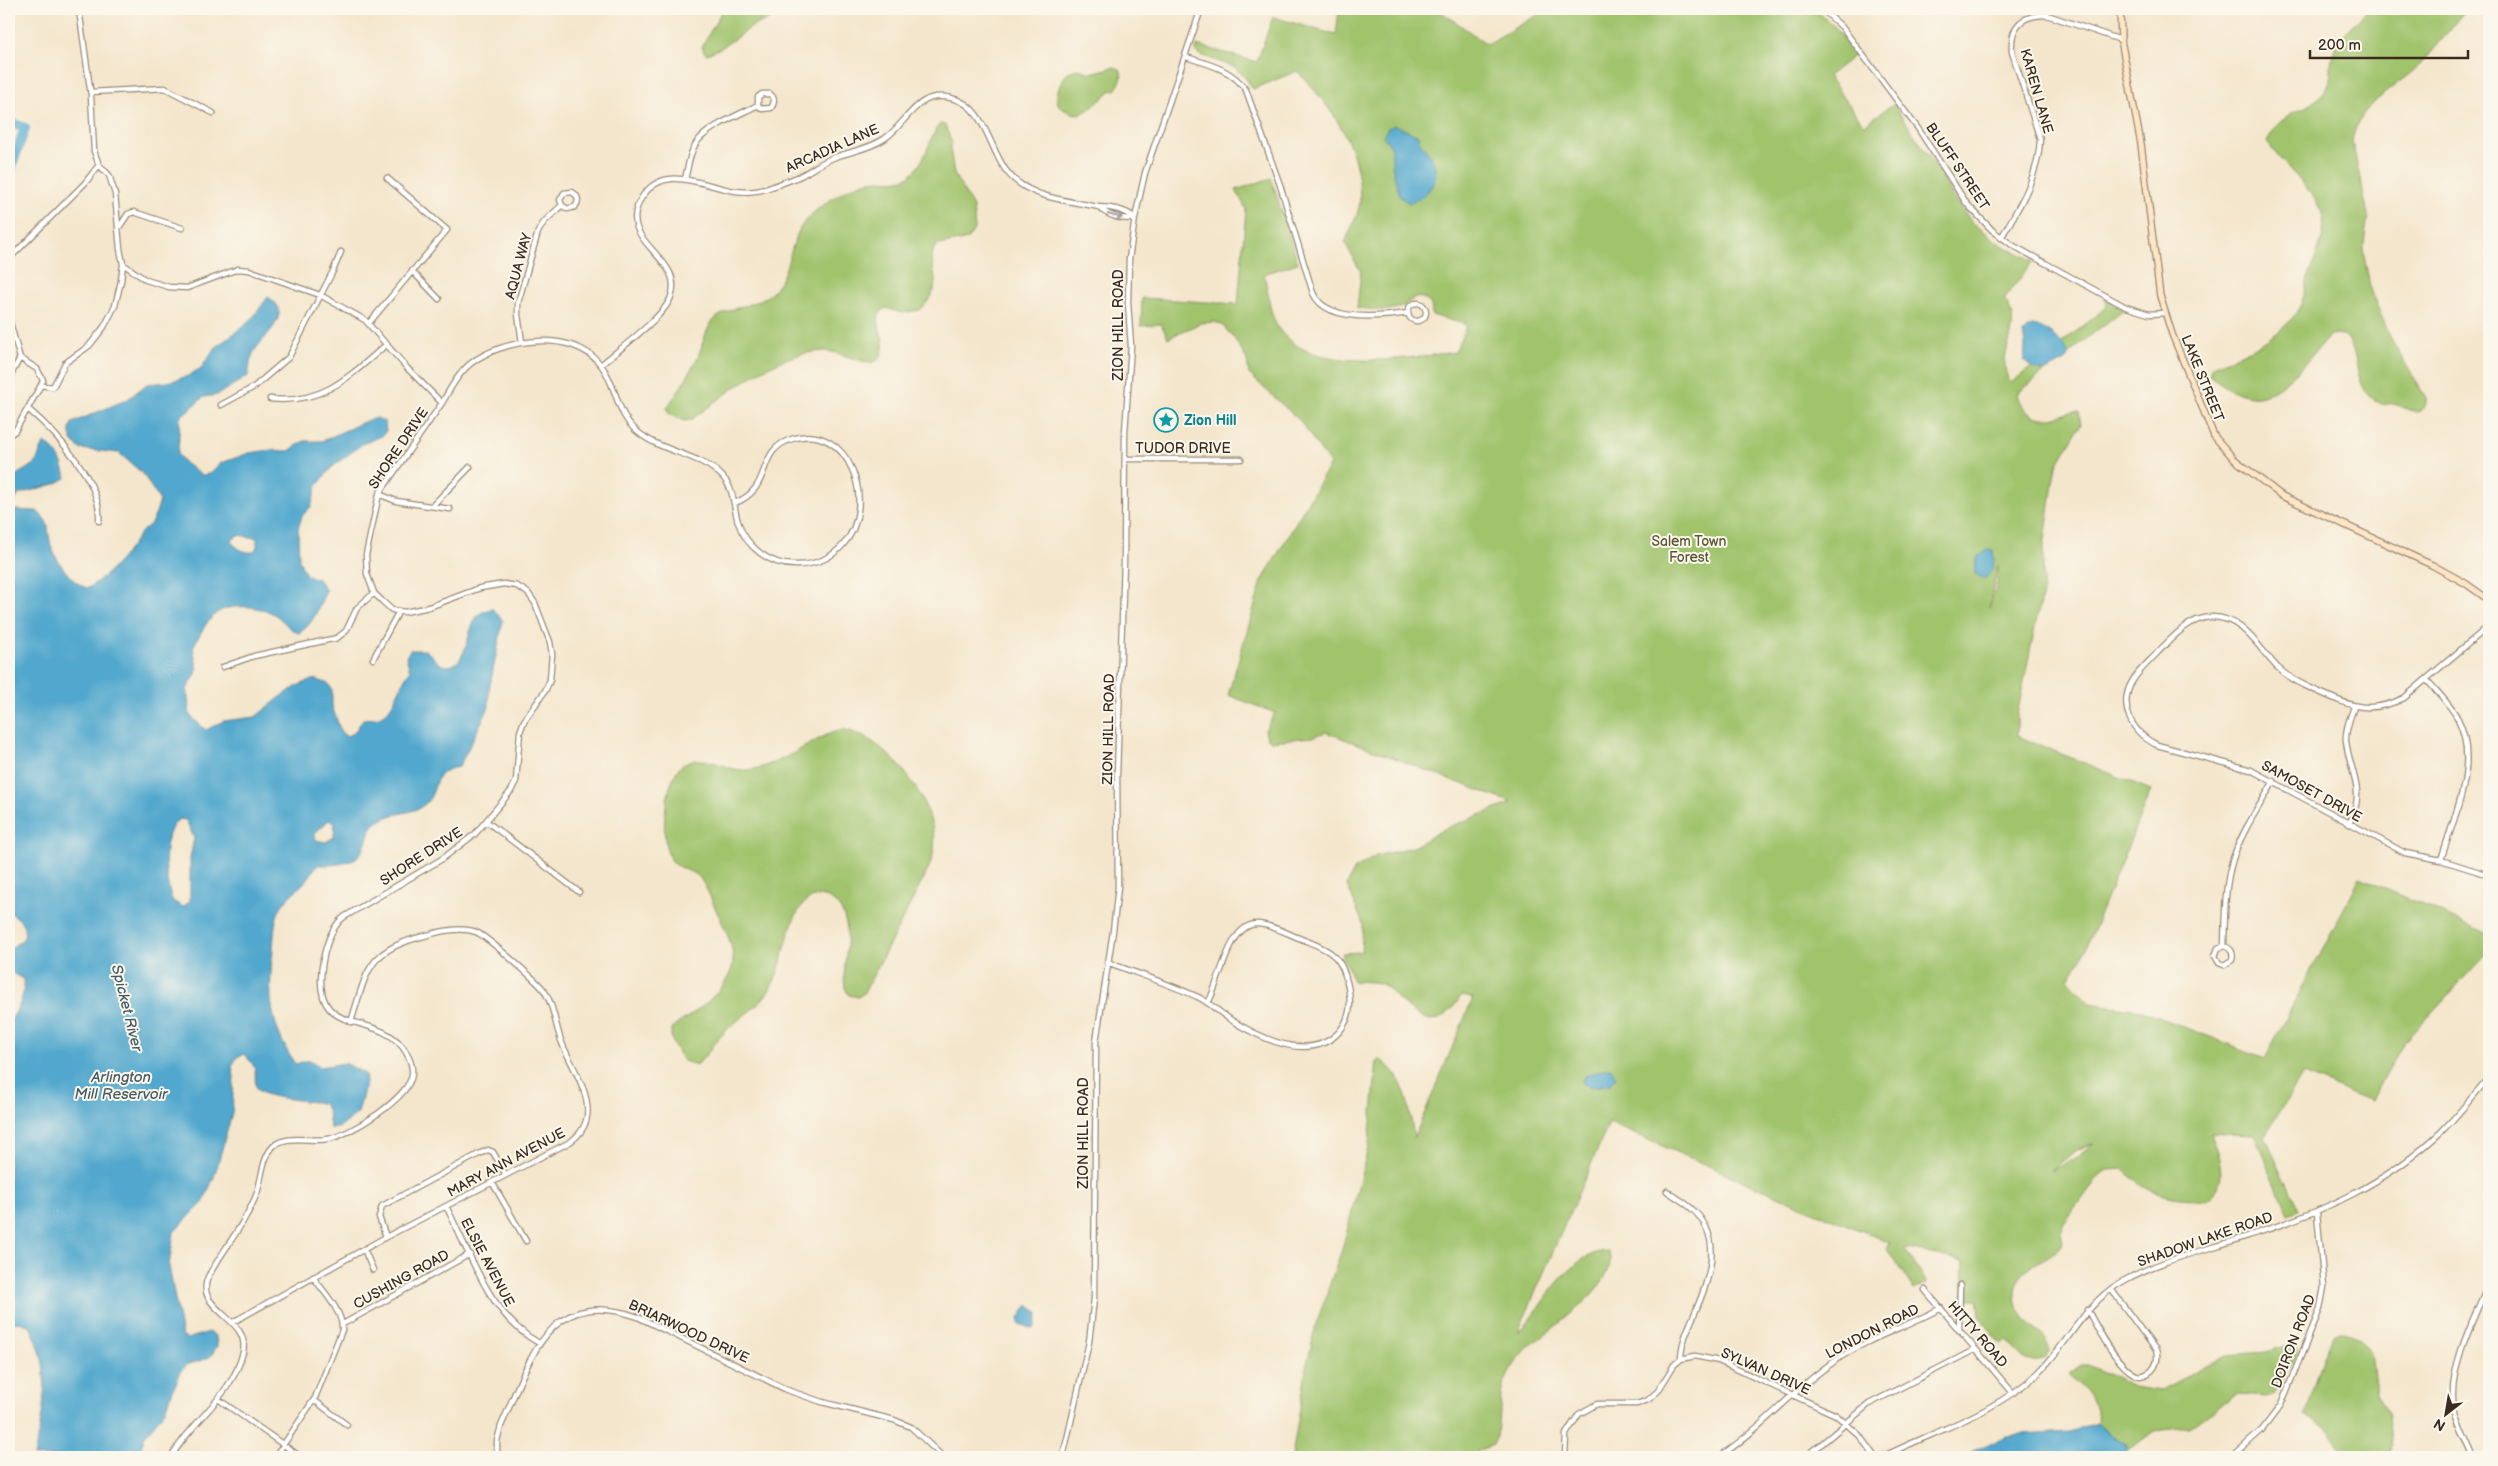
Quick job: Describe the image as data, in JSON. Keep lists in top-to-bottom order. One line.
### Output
{"streets":{"street":["KAREN LANE","ARCADIA LANE","BLUFF STREET","AQUA WAY","ZION HILL ROAD","LAKE STREET","SHORE DRIVE","TUDOR DRIVE","SAMOSET DRIVE","MARY ANN AVENUE","SHADOW LAKE ROAD","ELSIE AVENUE","CUSHING ROAD","BRIARWOOD DRIVE","LONDON ROAD","HITTY ROAD","DOIRON ROAD","SYLVAN DRIVE"]},"crossings":[["KAREN LANE","BLUFF STREET"],["KAREN LANE","LAKE STREET"],["ARCADIA LANE","ZION HILL ROAD"],["BLUFF STREET","LAKE STREET"],["ZION HILL ROAD","TUDOR DRIVE"],["SHORE DRIVE","MARY ANN AVENUE"],["MARY ANN AVENUE","ELSIE AVENUE"],["SHADOW LAKE ROAD","HITTY ROAD"],["SHADOW LAKE ROAD","DOIRON ROAD"],["ELSIE AVENUE","CUSHING ROAD"],["ELSIE AVENUE","BRIARWOOD DRIVE"],["LONDON ROAD","HITTY ROAD"],["LONDON ROAD","SYLVAN DRIVE"]],"water":["Spicket River","Arlington Mill Reservoir"],"parks":["Salem Town Forest"],"places":{"place":["Zion Hill"]},"scale_bar":"200 m","north":"bottom left"}
